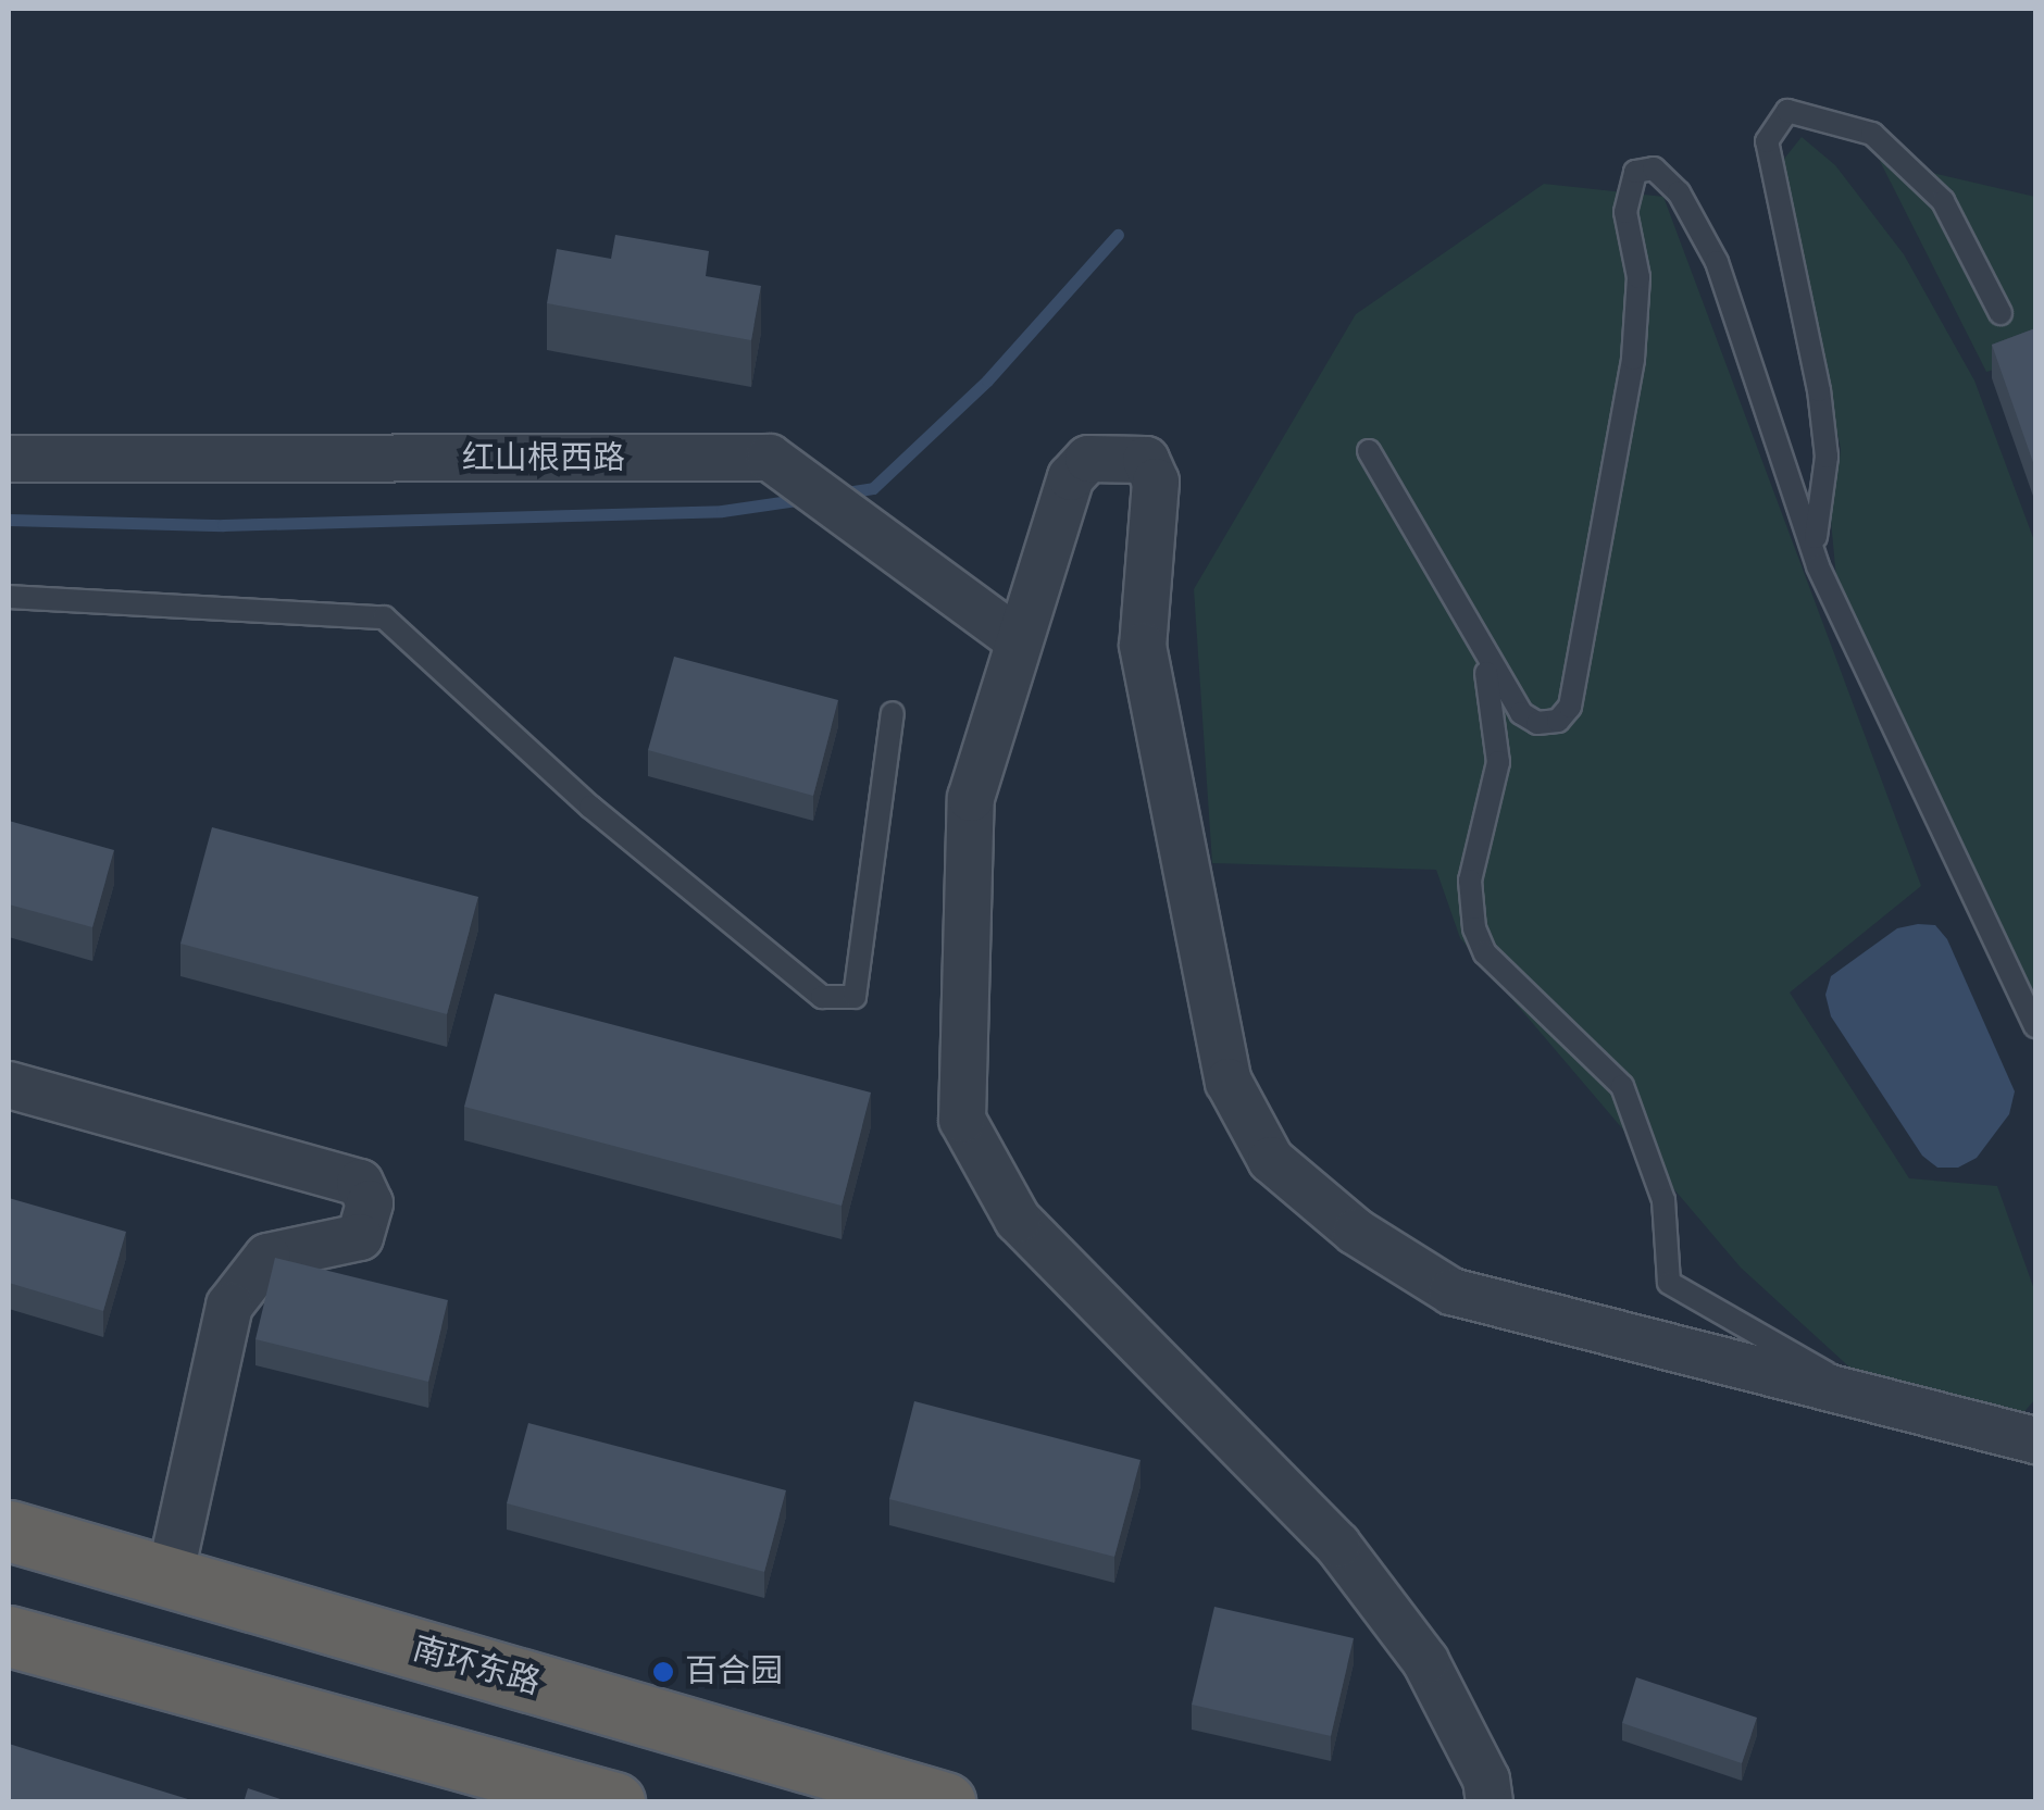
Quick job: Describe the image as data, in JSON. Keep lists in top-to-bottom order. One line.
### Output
{"streets":{"highway":["南环东路"],"street":["红山根西路"]},"places":["百合园"]}
